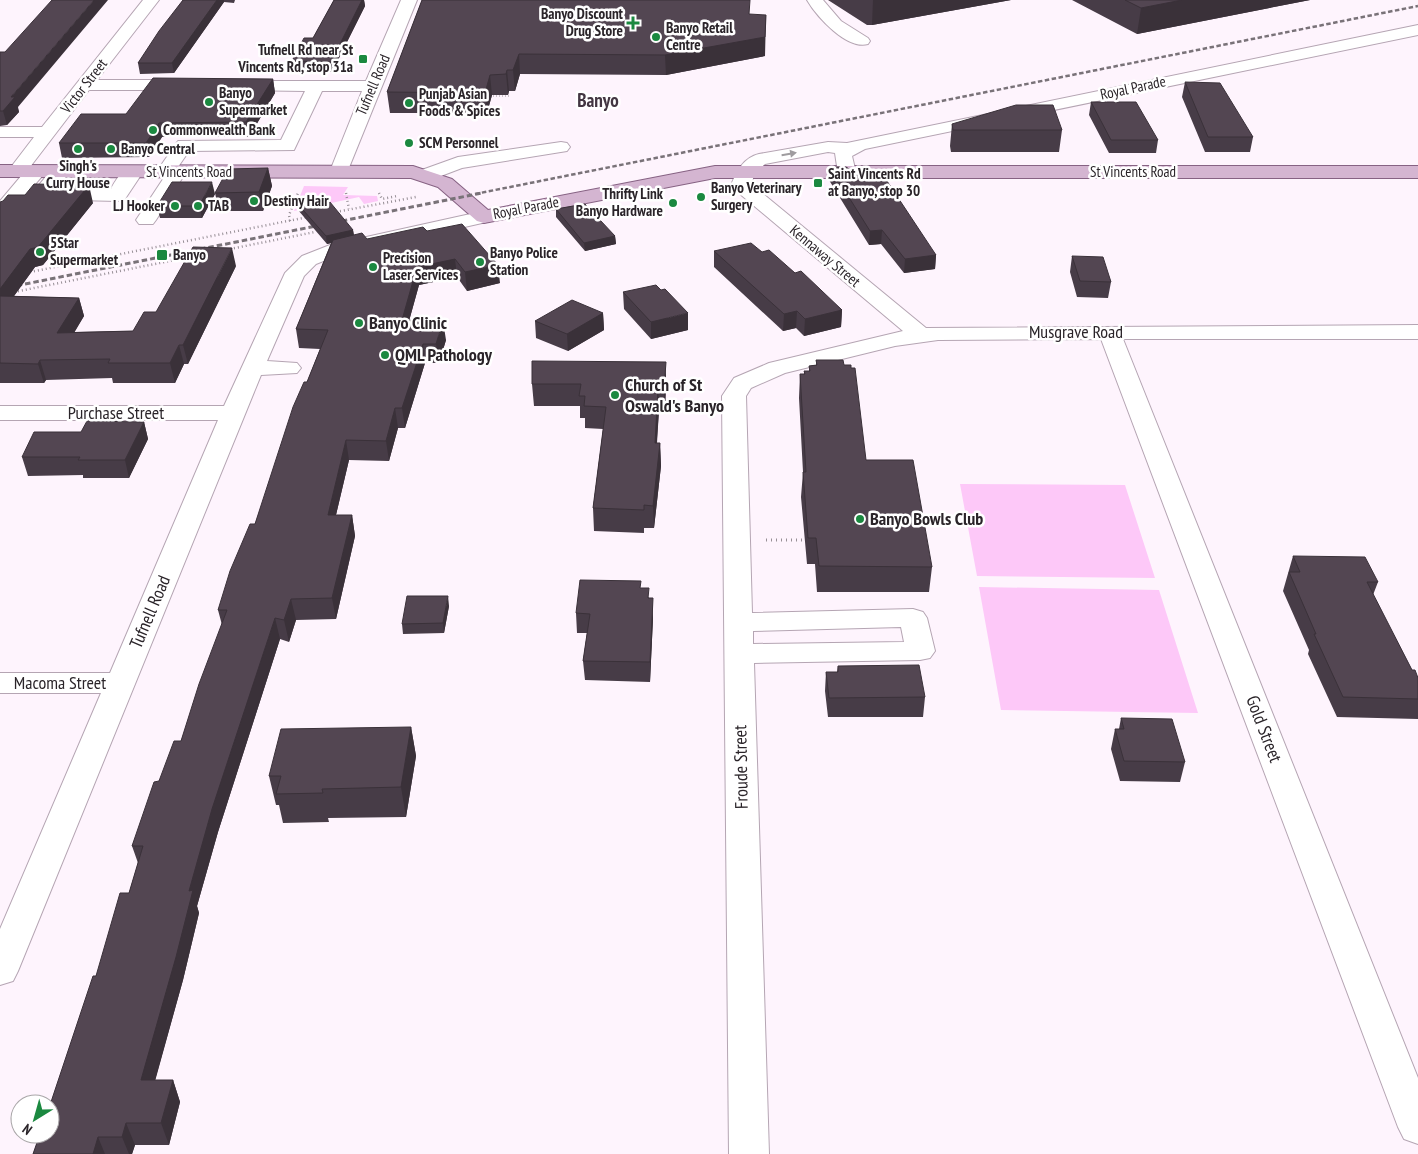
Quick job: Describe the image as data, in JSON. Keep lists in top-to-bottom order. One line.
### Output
{"streets":{"main road":["Royal Parade","St Vincents Road"],"street":["Tufnell Road","Victor Street","Kennaway Street","Musgrave Road","Purchase Street","Macoma Street","Gold Street","Froude Street"]},"crossings":[["Tufnell Road","Royal Parade"],["Tufnell Road","St Vincents Road"],["Tufnell Road","Purchase Street"],["Tufnell Road","Macoma Street"],["Victor Street","St Vincents Road"],["Royal Parade","St Vincents Road"],["Royal Parade","Kennaway Street"],["Kennaway Street","Musgrave Road"],["Musgrave Road","Gold Street"],["Musgrave Road","Froude Street"]],"districts":["Banyo"],"places":{"health":["Banyo Discount Drug Store"],"other":["Banyo Retail Centre","Banyo Supermarket","Punjab Asian Foods & Spices","Commonwealth Bank","SCM Personnel","Singh's Curry House","Banyo Central","Banyo Veterinary Surgery","Destiny Hair","Thrifty Link Banyo Hardware","LJ Hooker","TAB","5Star Supermarket","Banyo Police Station","Precision Laser Services","Banyo Clinic","QML Pathology","Church of St Oswald's Banyo","Banyo Bowls Club"],"transit":["Tufnell Rd near St Vincents Rd, stop 31a","Saint Vincents Rd at Banyo, stop 30","Banyo"]},"north":"bottom left"}
